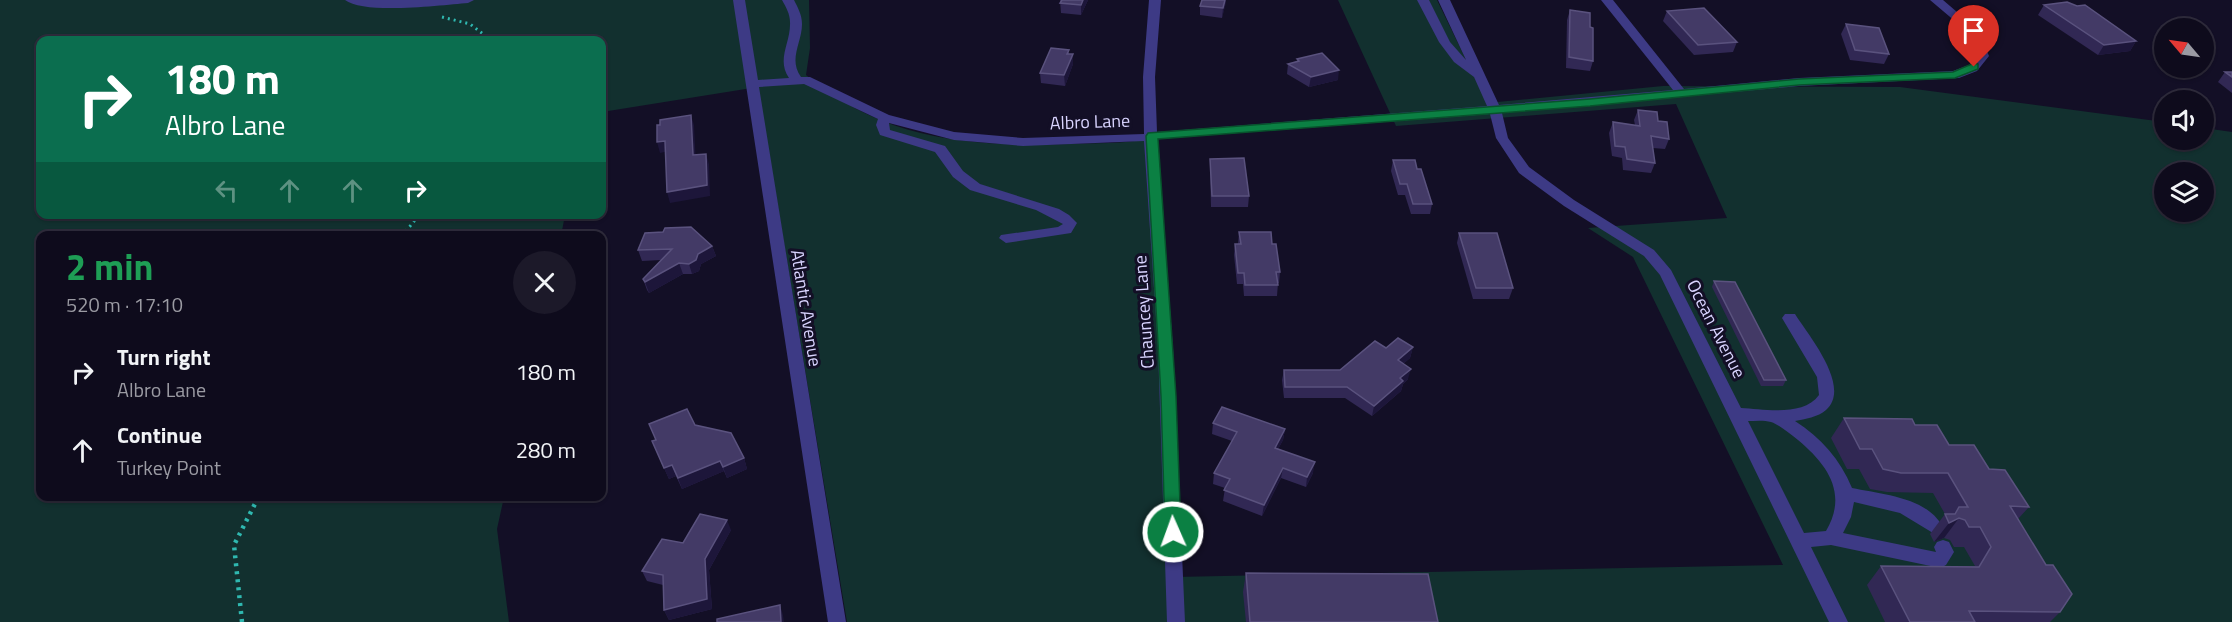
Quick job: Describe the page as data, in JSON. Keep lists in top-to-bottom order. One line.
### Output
{"streets":{"street":["Albro Lane","Atlantic Avenue","Chauncey Lane","Ocean Avenue"]},"crossings":[["Albro Lane","Atlantic Avenue"],["Albro Lane","Chauncey Lane"],["Albro Lane","Ocean Avenue"]],"north":"top left","page":{"turn":["180 m","Albro Lane"],"heading":["2 min","520 m · 17:10"],"list":[{"name":"Turn right","note":"Albro Lane","value":"180 m"},{"name":"Continue","note":"Turkey Point","value":"280 m"}]}}
